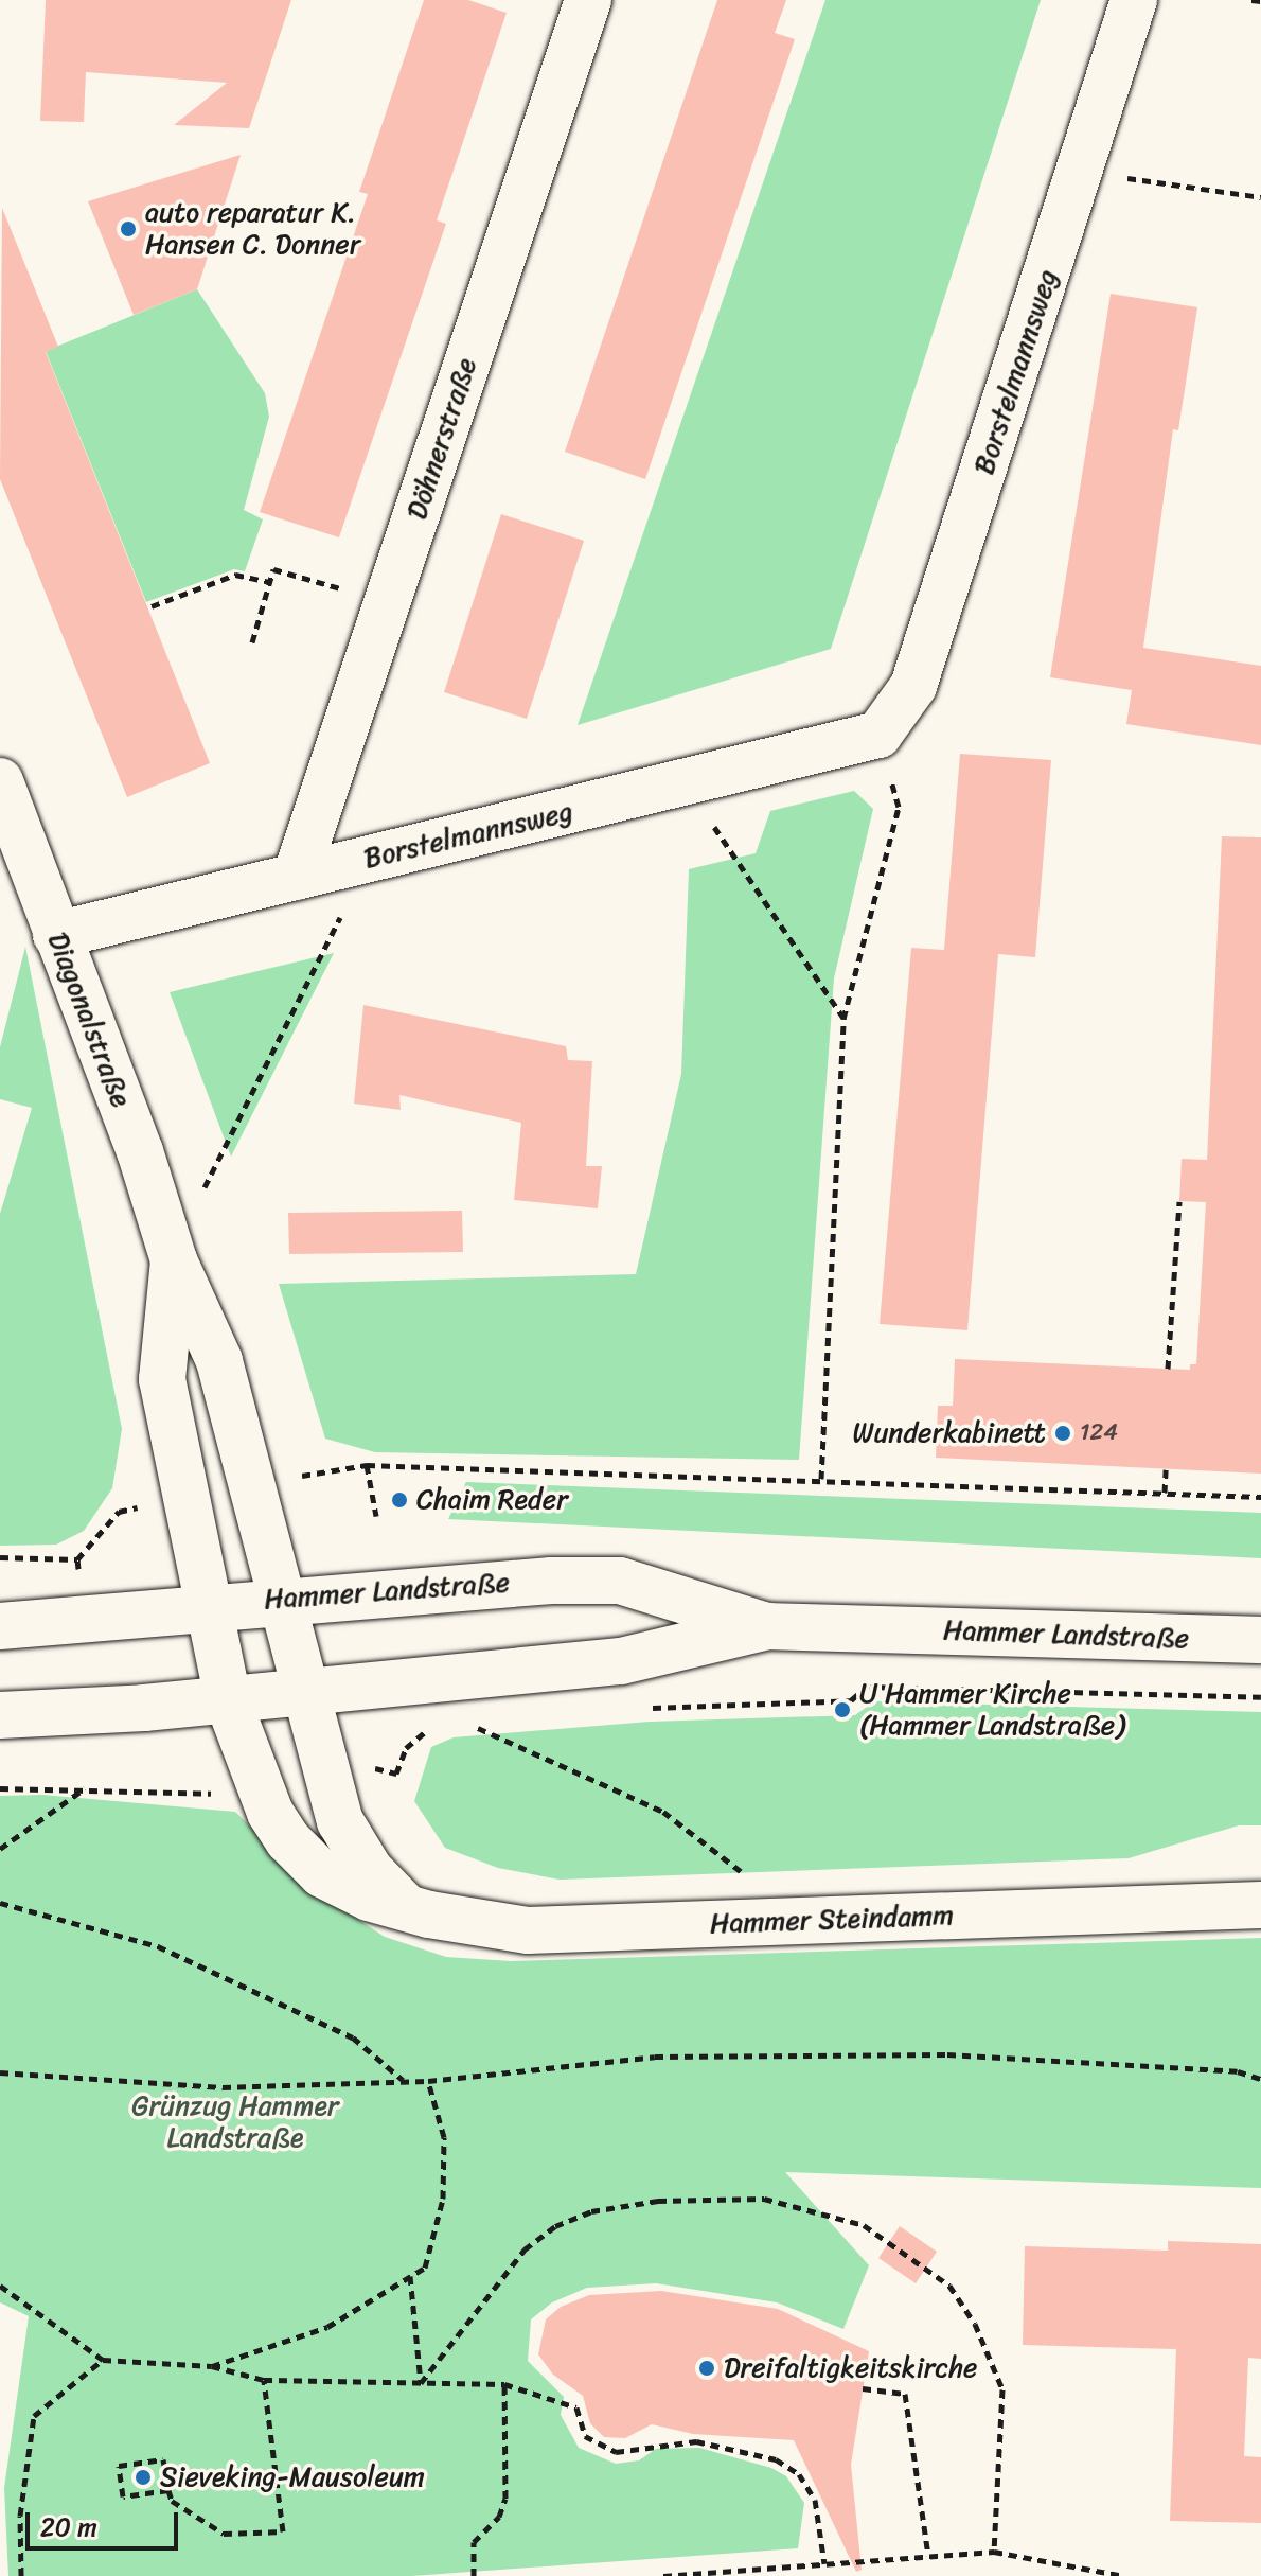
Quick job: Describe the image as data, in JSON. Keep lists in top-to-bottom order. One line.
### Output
{"streets":{"street":["Borstelmannsweg","Döhnerstraße","Diagonalstraße","Hammer Landstraße","Hammer Steindamm"]},"crossings":[["Borstelmannsweg","Döhnerstraße"],["Borstelmannsweg","Diagonalstraße"],["Diagonalstraße","Hammer Landstraße"],["Diagonalstraße","Hammer Steindamm"],["Hammer Landstraße","Hammer Steindamm"]],"parks":["Grünzug Hammer Landstraße"],"places":["auto reparatur K. Hansen C. Donner","Wunderkabinett","Chaim Reder","U Hammer Kirche (Hammer Landstraße)","Dreifaltigkeitskirche","Sieveking-Mausoleum"],"house_numbers":["124"],"scale_bar":"20 m"}
